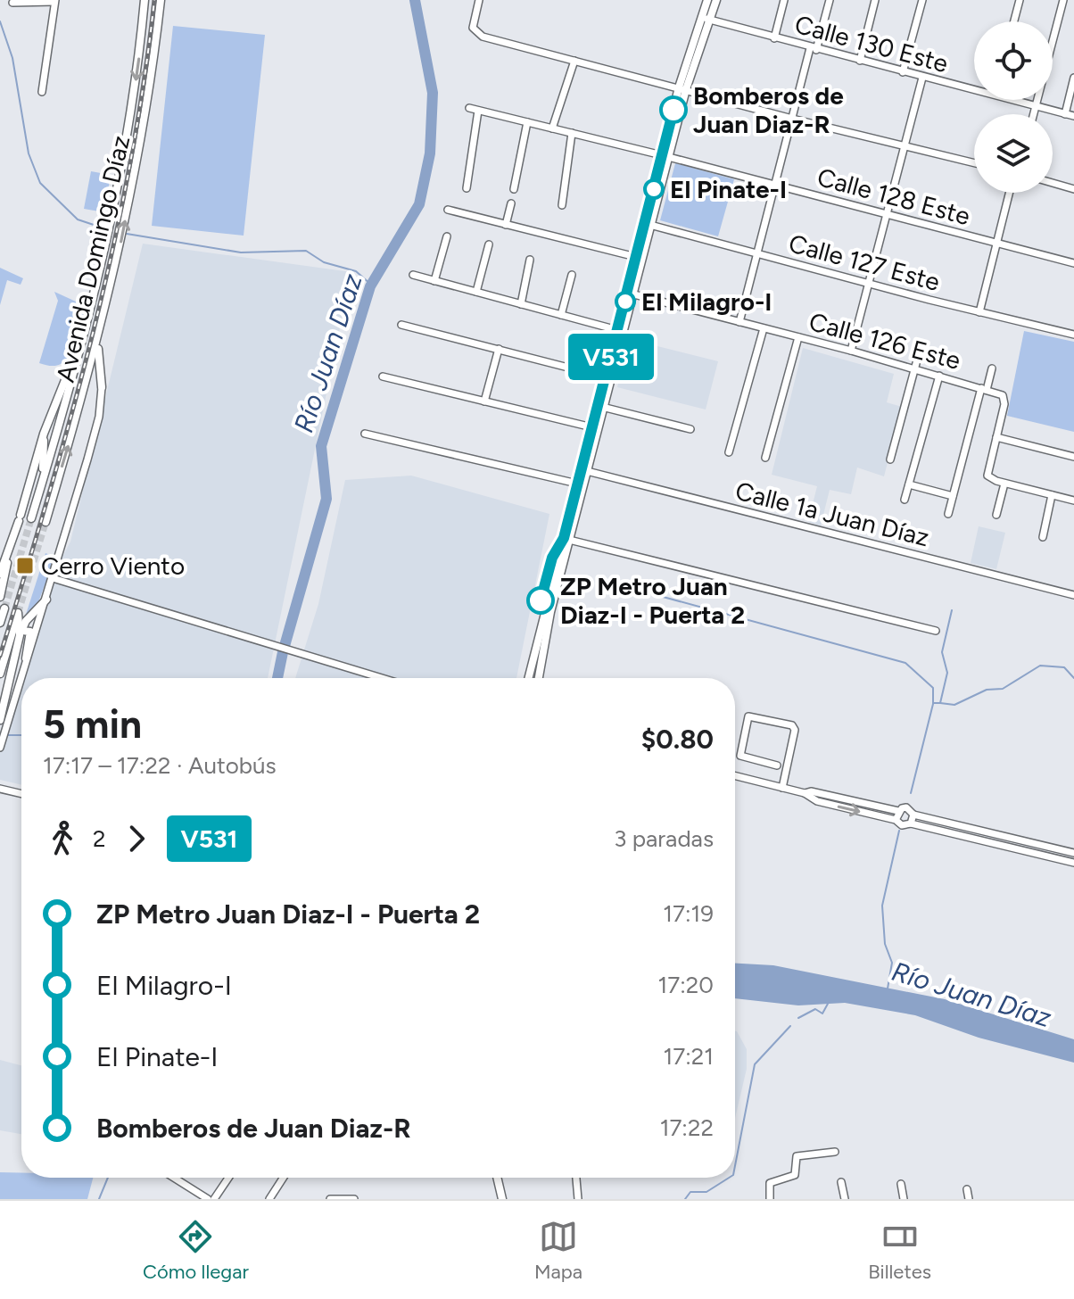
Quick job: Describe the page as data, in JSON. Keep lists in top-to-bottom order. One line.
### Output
{"streets":{"main road":["Avenida Domingo Díaz"],"street":["Calle 130 Este","Calle 128 Este","Calle 127 Este","Calle 126 Este","Calle 1a Juan Díaz"]},"water":["Río Juan Díaz"],"places":{"other":["Bomberos de Juan Diaz-R","El Pinate-I","El Milagro-I","ZP Metro Juan Diaz-I - Puerta 2"],"transit":["Cerro Viento"]},"lines":["bus line V531"],"page":{"on_map":"V531","heading":["5 min","17:17 – 17:22 · Autobús","$0.80"],"legs":["2","V531","3 paradas"],"list":[{"name":"ZP Metro Juan Diaz-I - Puerta 2","value":"17:19"},{"name":"El Milagro-I","value":"17:20"},{"name":"El Pinate-I","value":"17:21"},{"name":"Bomberos de Juan Diaz-R","value":"17:22"}],"tabs":["Cómo llegar","Mapa","Billetes"]}}
